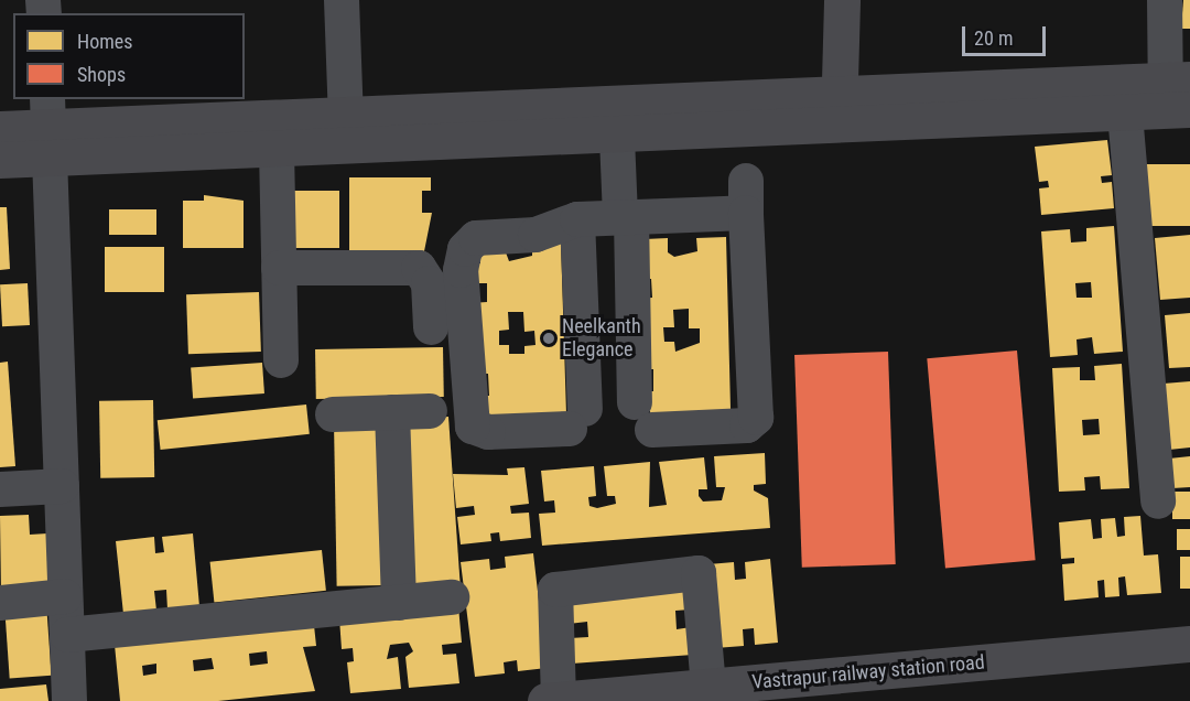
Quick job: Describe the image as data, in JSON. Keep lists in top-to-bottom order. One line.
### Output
{"streets":{"street":["Vastrapur railway station road"]},"places":["Neelkanth Elegance"],"legend":["Homes","Shops"],"scale_bar":"20 m"}
